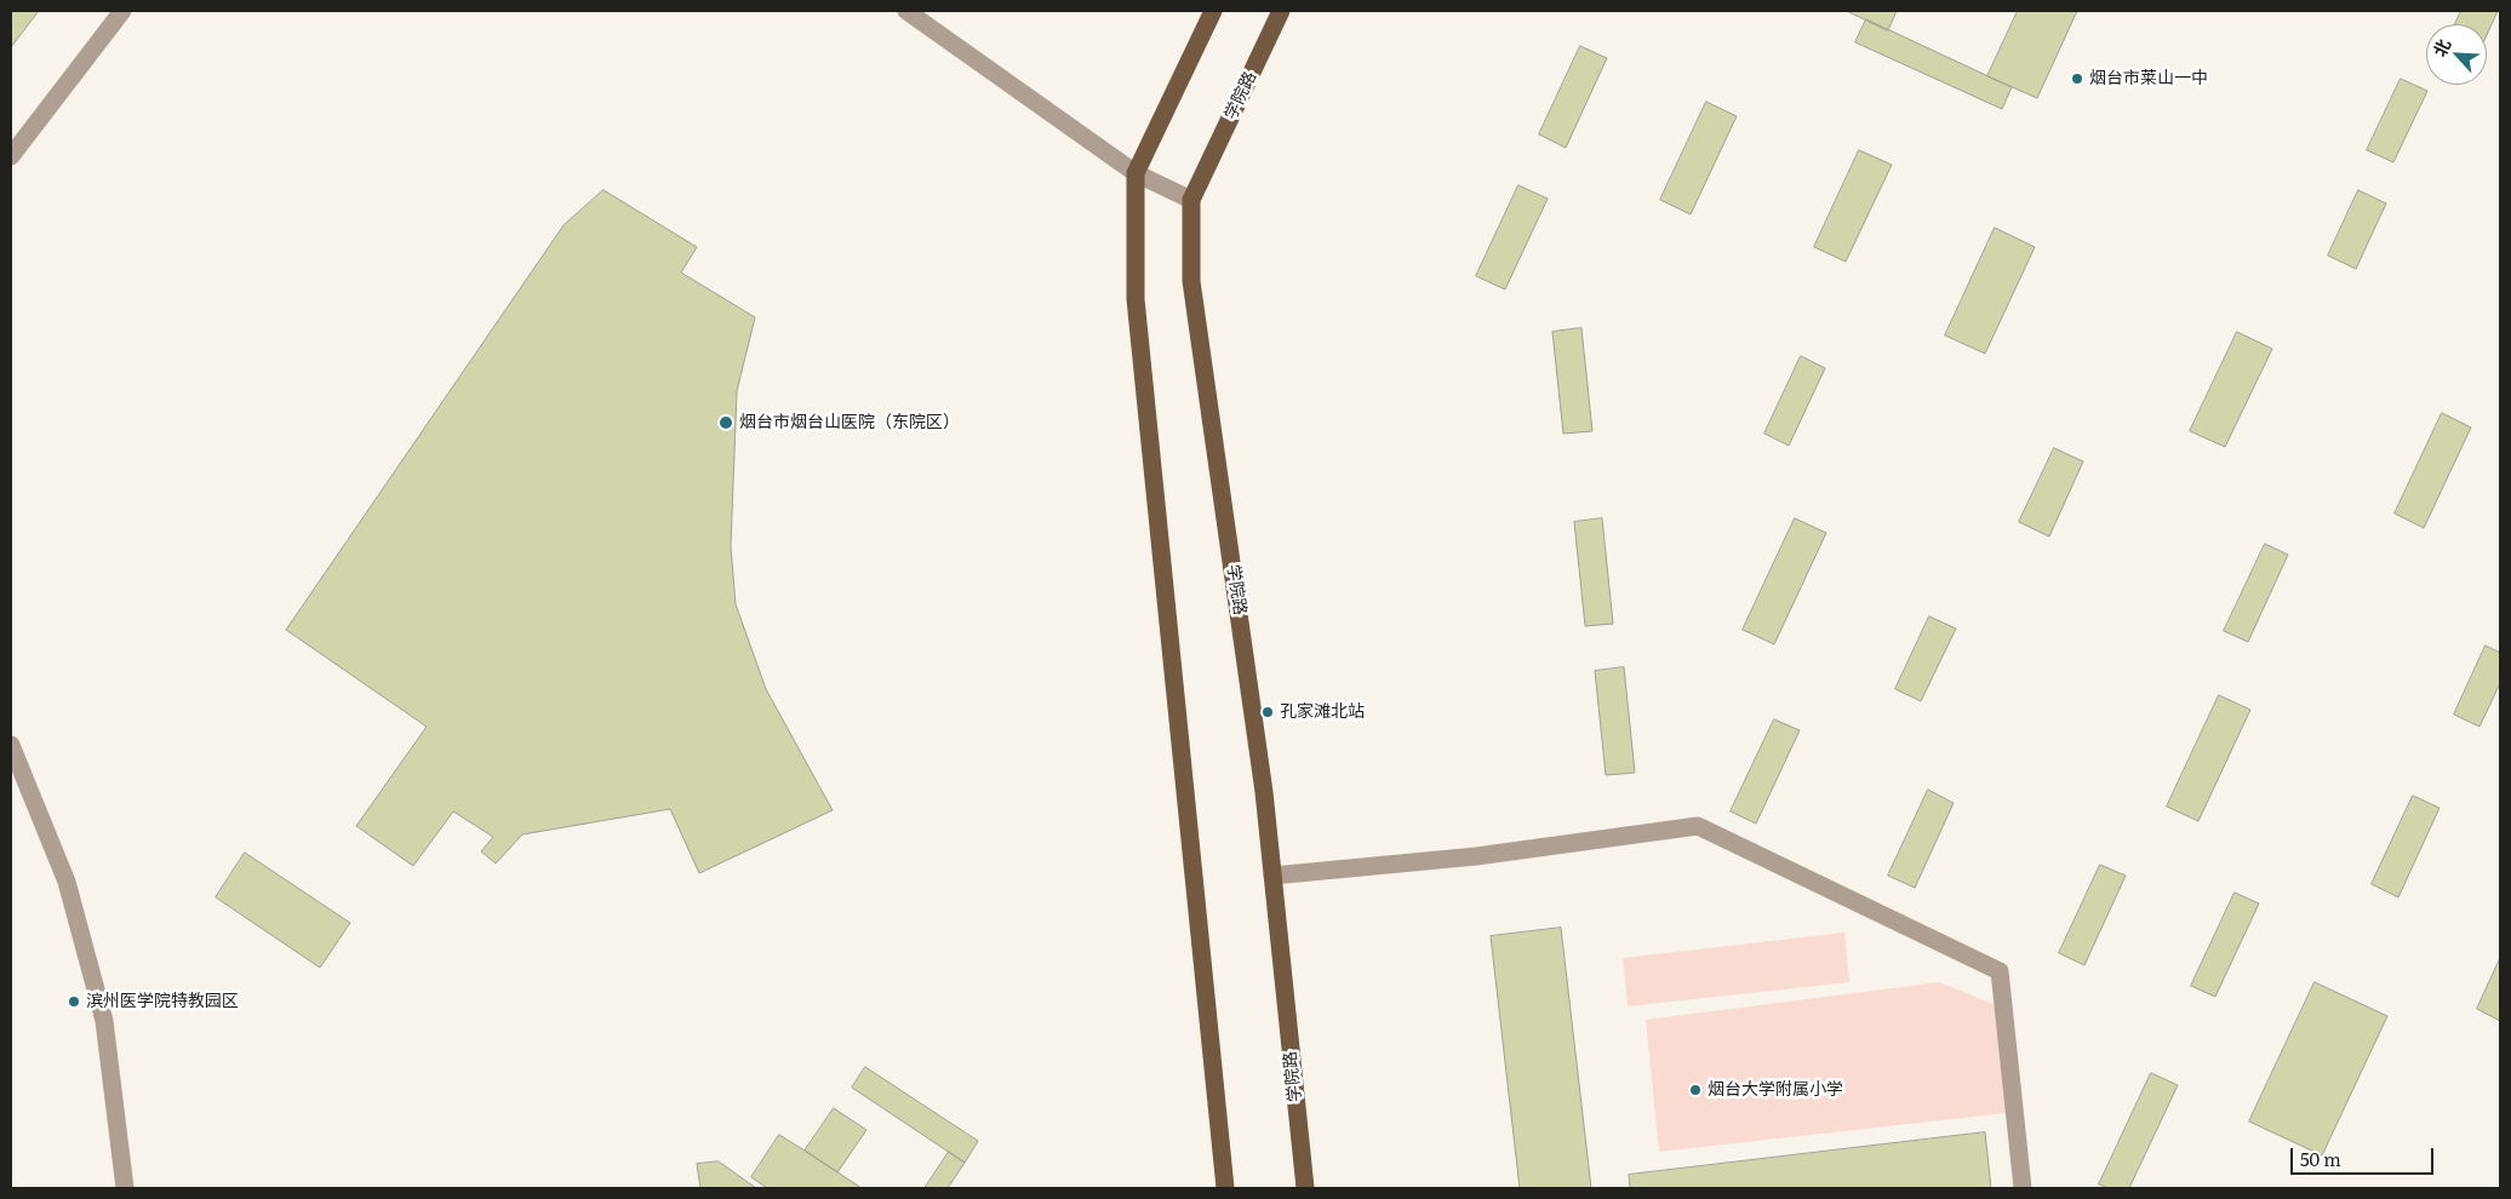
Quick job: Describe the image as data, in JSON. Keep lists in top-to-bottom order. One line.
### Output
{"streets":{"main road":["学院路"]},"places":["烟台市莱山一中","烟台市烟台山医院（东院区）","孔家滩北站","滨州医学院特教园区","烟台大学附属小学"],"scale_bar":"50 m","north":"top left"}
